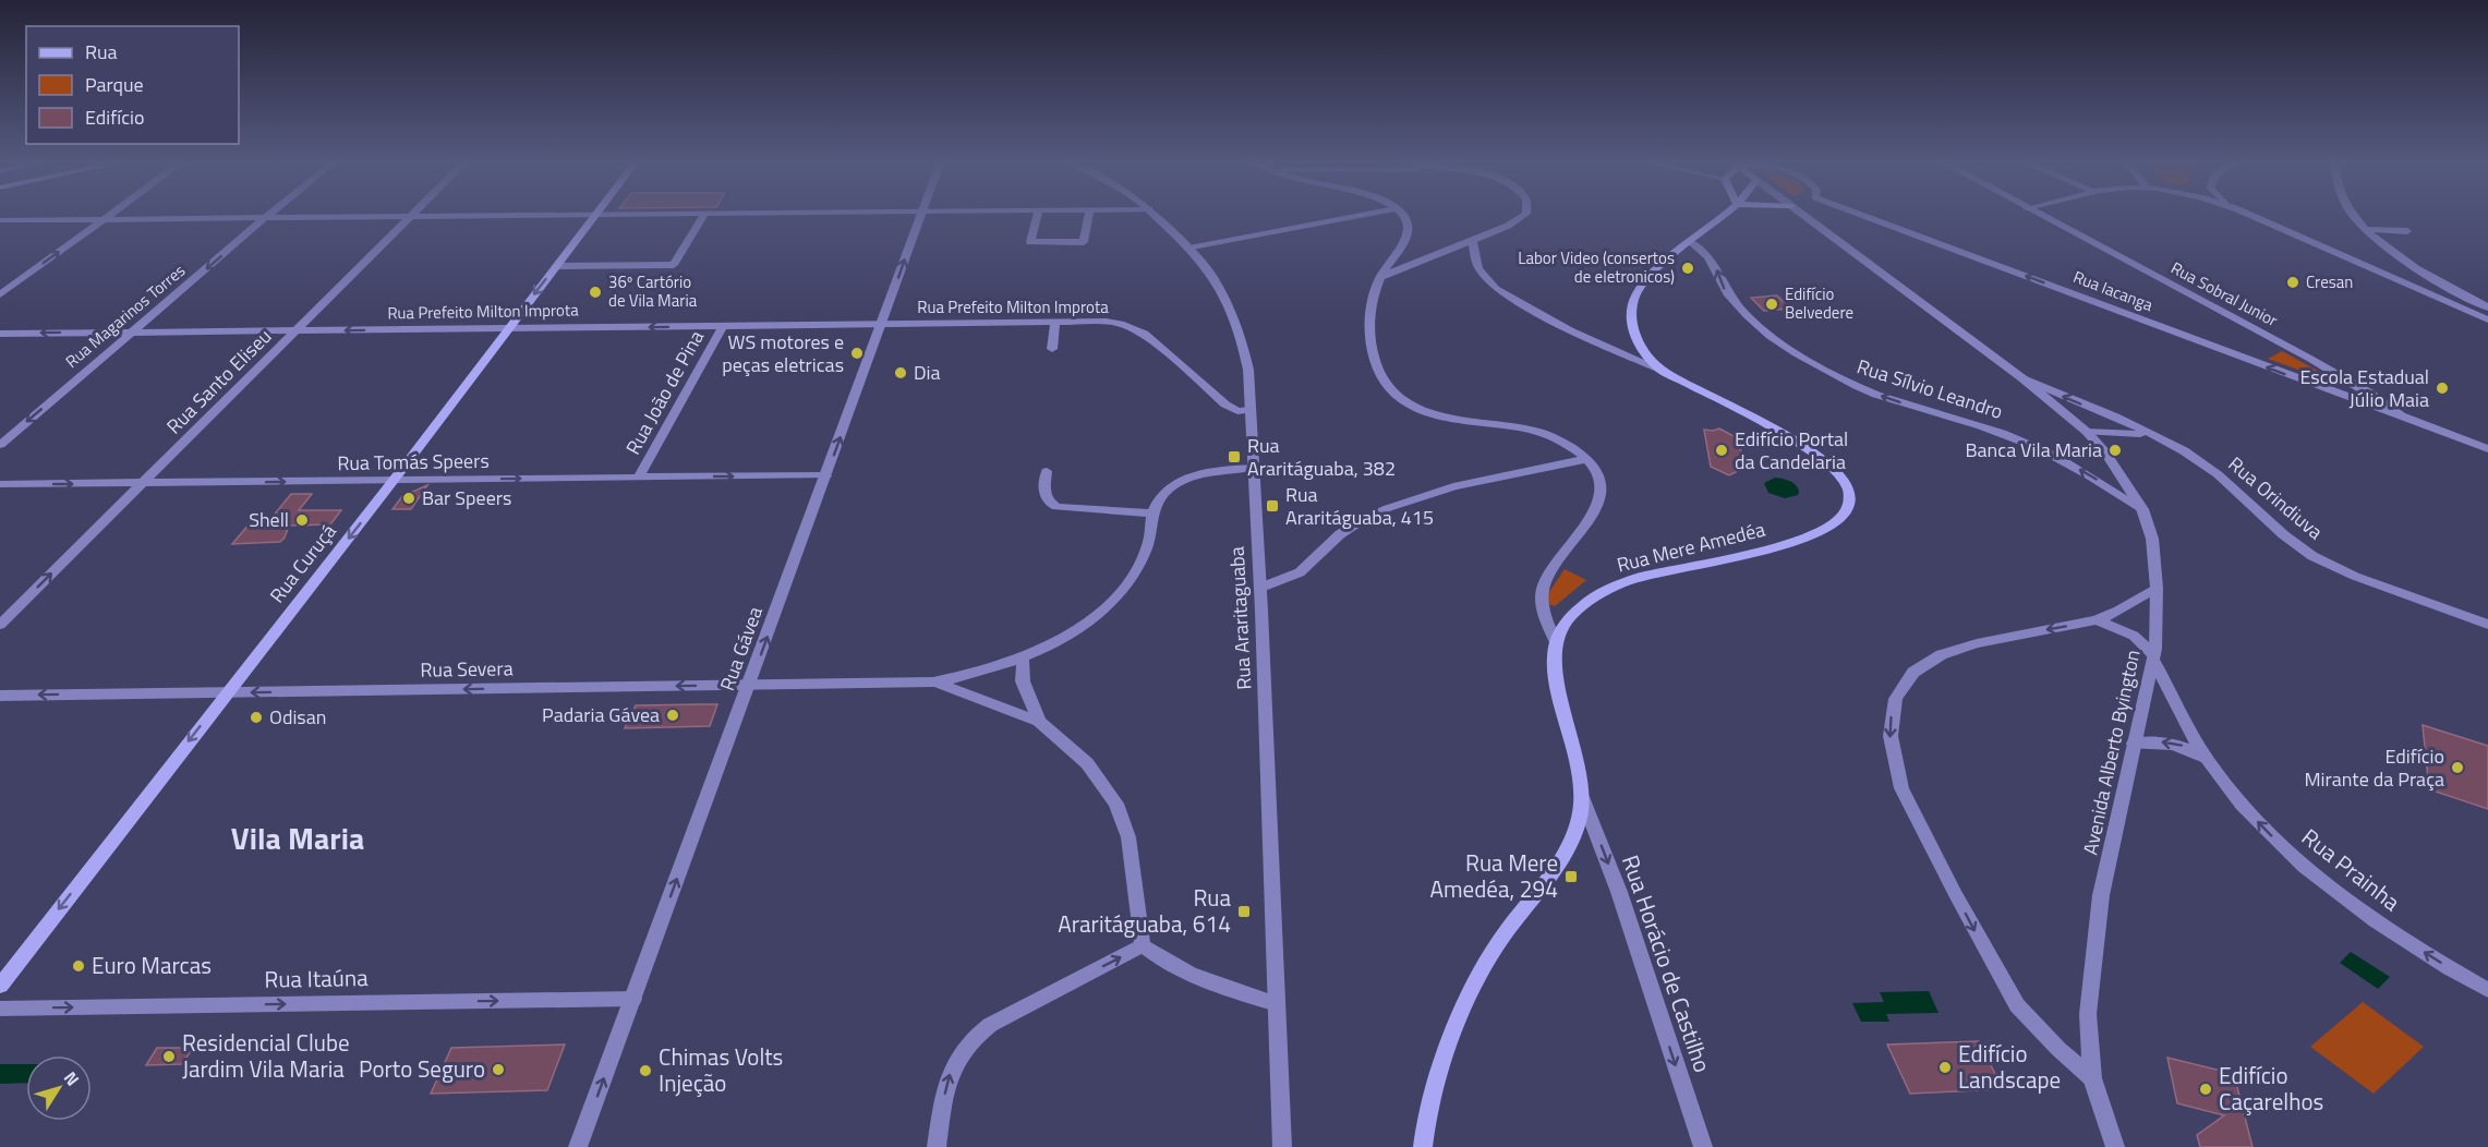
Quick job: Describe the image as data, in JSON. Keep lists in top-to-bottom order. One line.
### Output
{"streets":{"main road":["Rua Mere Amedéa","Rua Curuçá"],"street":["Rua Iacanga","Rua Sobral Junior","Rua Prefeito Milton Improta","Rua Magarinos Torres","Rua Santo Eliseu","Rua Sílvio Leandro","Rua João de Pina","Rua Tomás Speers","Rua Orindiuva","Rua Araritaguaba","Rua Gávea","Rua Severa","Avenida Alberto Byington","Rua Prainha","Rua Horácio de Castilho","Rua Itaúna"]},"crossings":[["Rua Iacanga","Rua Sobral Junior"],["Rua Prefeito Milton Improta","Rua Magarinos Torres"],["Rua Prefeito Milton Improta","Rua Santo Eliseu"],["Rua Prefeito Milton Improta","Rua João de Pina"],["Rua Prefeito Milton Improta","Rua Curuçá"],["Rua Prefeito Milton Improta","Rua Araritaguaba"],["Rua Prefeito Milton Improta","Rua Gávea"],["Rua Santo Eliseu","Rua Tomás Speers"],["Rua Sílvio Leandro","Rua Mere Amedéa"],["Rua Sílvio Leandro","Avenida Alberto Byington"],["Rua João de Pina","Rua Tomás Speers"],["Rua Tomás Speers","Rua Curuçá"],["Rua Tomás Speers","Rua Gávea"],["Rua Orindiuva","Avenida Alberto Byington"],["Rua Curuçá","Rua Severa"],["Rua Gávea","Rua Severa"],["Rua Gávea","Rua Itaúna"],["Avenida Alberto Byington","Rua Prainha"]],"one_way":["Rua Iacanga","Rua Sílvio Leandro","Rua Tomás Speers","Rua Curuçá","Rua Gávea","Rua Severa","Rua Prainha","Rua Horácio de Castilho","Rua Itaúna"],"districts":["Vila Maria"],"places":{"other":["Labor Video (consertos de eletronicos)","Cresan","36º Cartório de Vila Maria","Edifício Belvedere","WS motores e peças eletricas","Dia","Escola Estadual Júlio Maia","Edifício Portal da Candelaria","Banca Vila Maria","Bar Speers","Shell","Padaria Gávea","Odisan","Edifício Mirante da Praça","Euro Marcas","Residencial Clube Jardim Vila Maria","Edifício Landscape","Porto Seguro","Chimas Volts Injeção","Edifício Caçarelhos"],"transit":["Rua Araritáguaba, 382","Rua Araritáguaba, 415","Rua Mere Amedéa, 294","Rua Araritáguaba, 614"]},"legend":["Rua","Parque","Edifício"],"north":"top right"}
